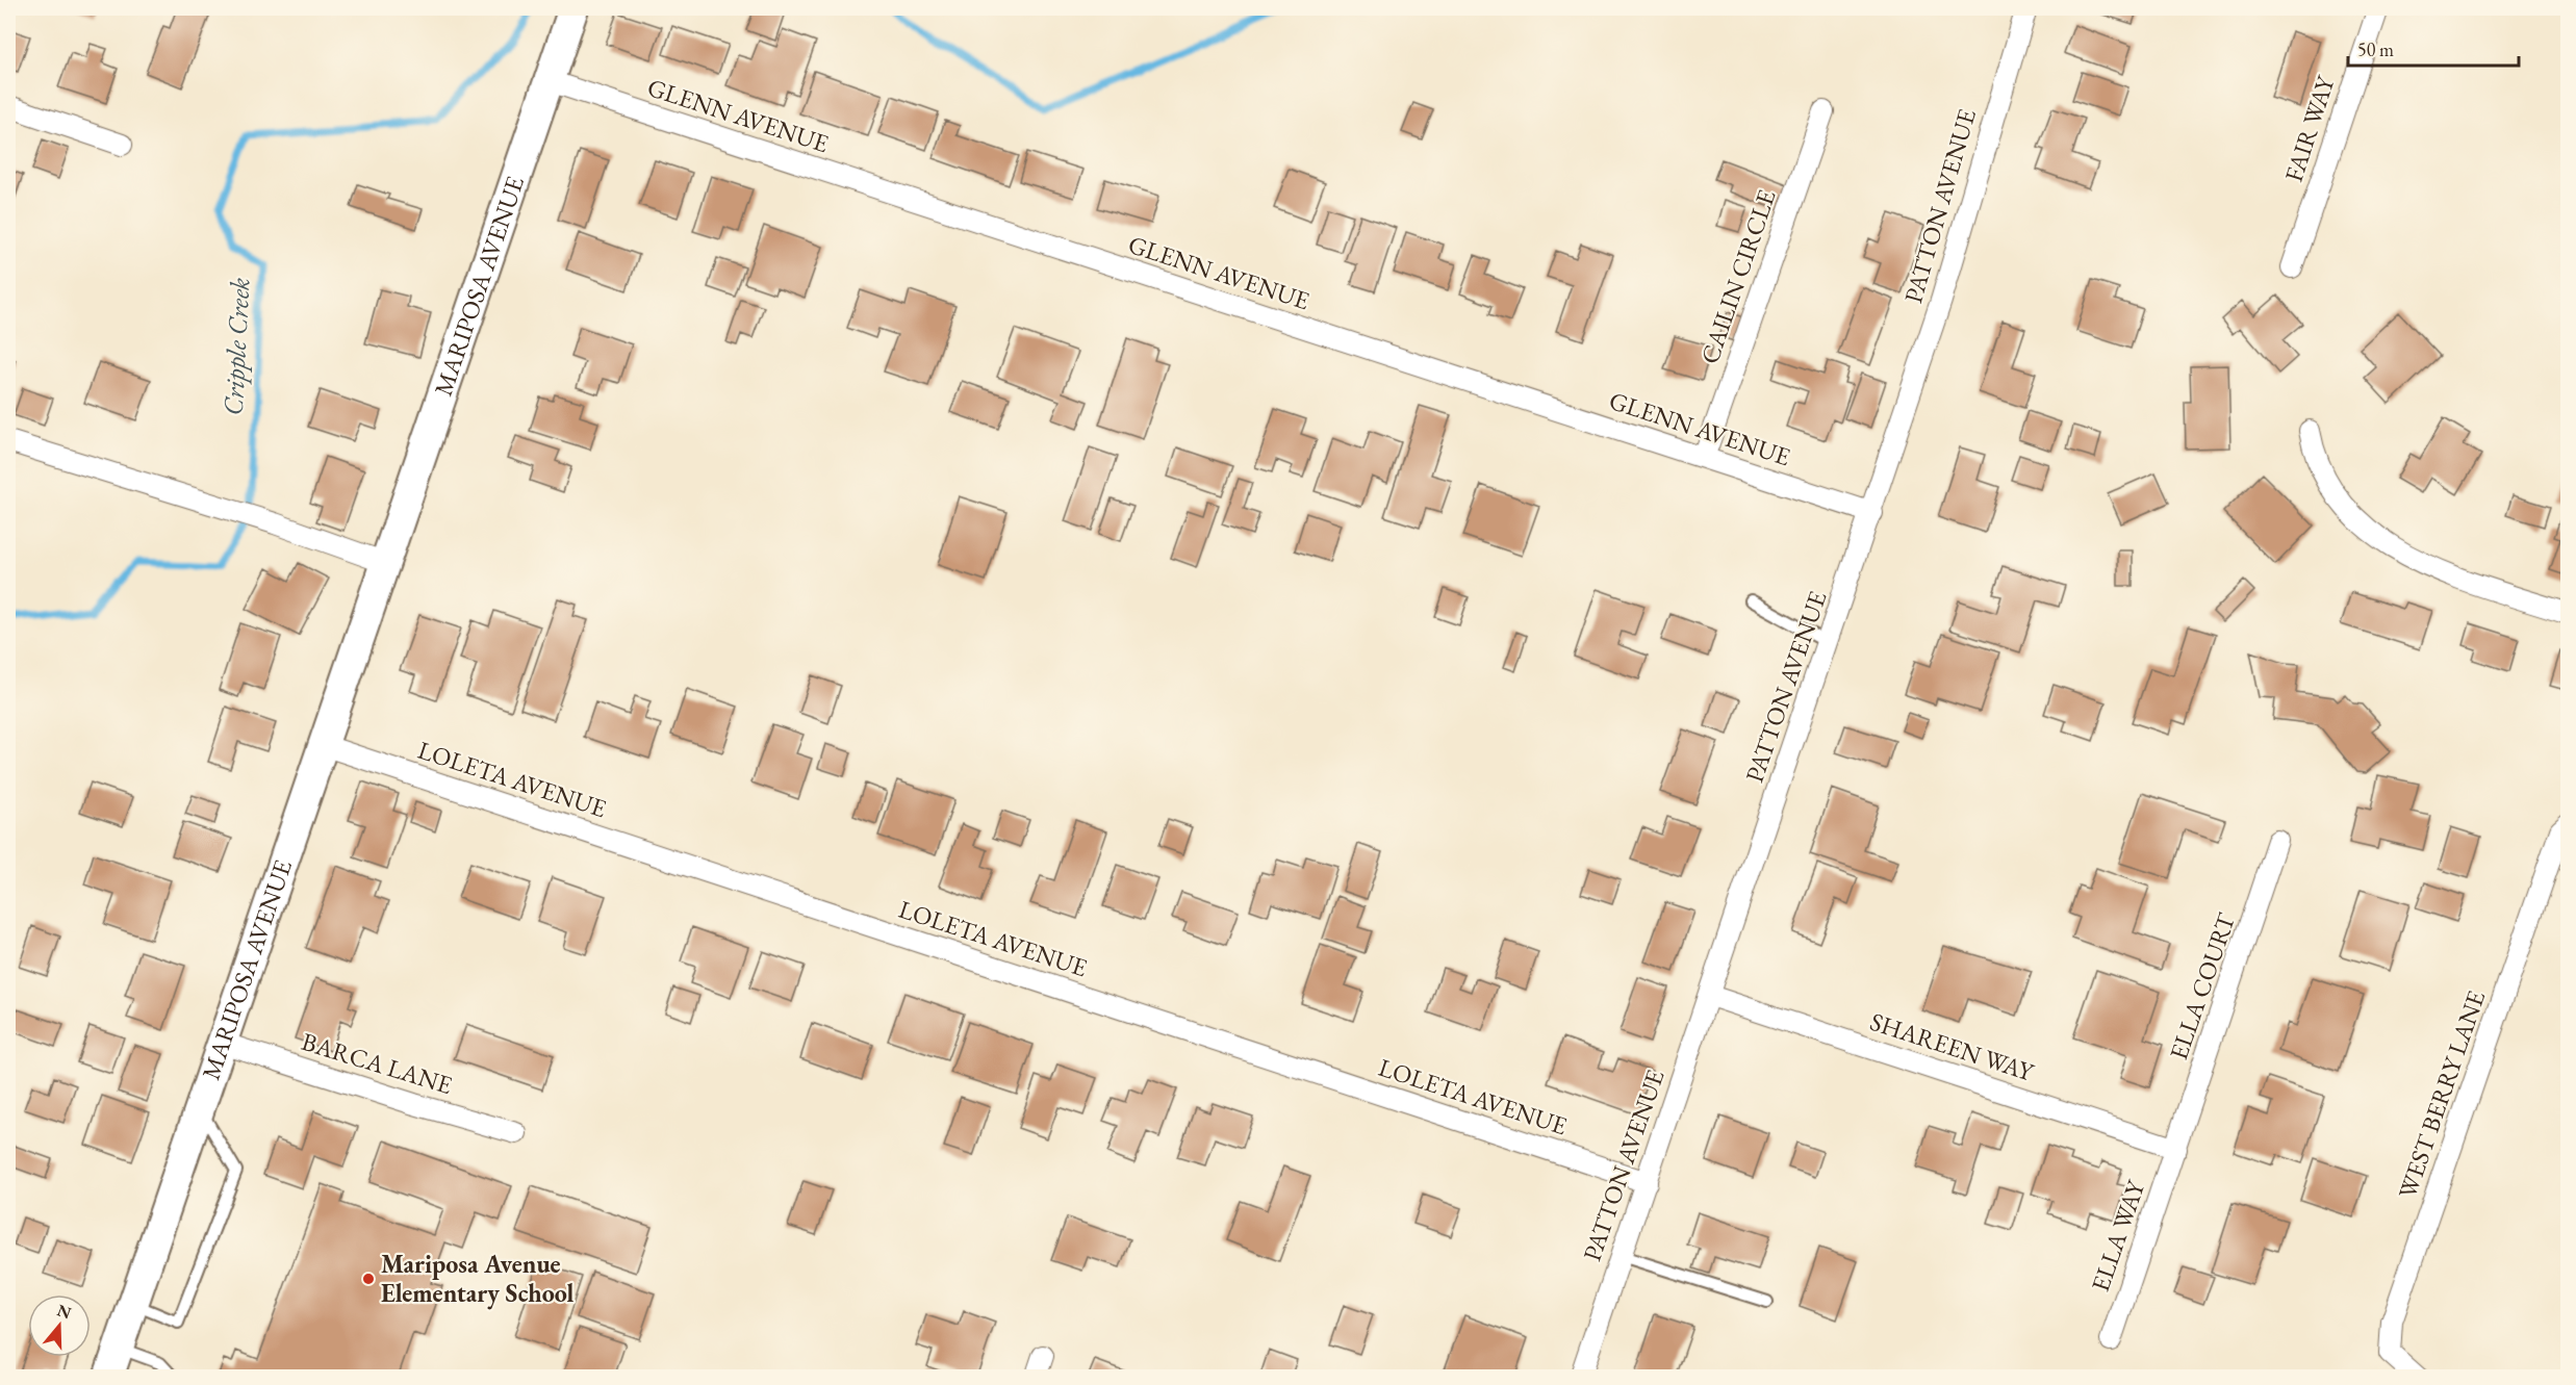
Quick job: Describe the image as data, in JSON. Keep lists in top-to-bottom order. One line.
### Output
{"streets":{"street":["GLENN AVENUE","FAIR WAY","PATTON AVENUE","CAILIN CIRCLE","MARIPOSA AVENUE","LOLETA AVENUE","ELLA COURT","SHAREEN WAY","BARCA LANE","WEST BERRY LANE","ELLA WAY"]},"crossings":[["GLENN AVENUE","PATTON AVENUE"],["GLENN AVENUE","CAILIN CIRCLE"],["GLENN AVENUE","MARIPOSA AVENUE"],["PATTON AVENUE","LOLETA AVENUE"],["PATTON AVENUE","SHAREEN WAY"],["MARIPOSA AVENUE","LOLETA AVENUE"],["MARIPOSA AVENUE","BARCA LANE"],["ELLA COURT","SHAREEN WAY"],["ELLA COURT","ELLA WAY"],["SHAREEN WAY","ELLA WAY"]],"water":["Cripple Creek"],"places":["Mariposa Avenue Elementary School"],"scale_bar":"50 m","north":"top"}
